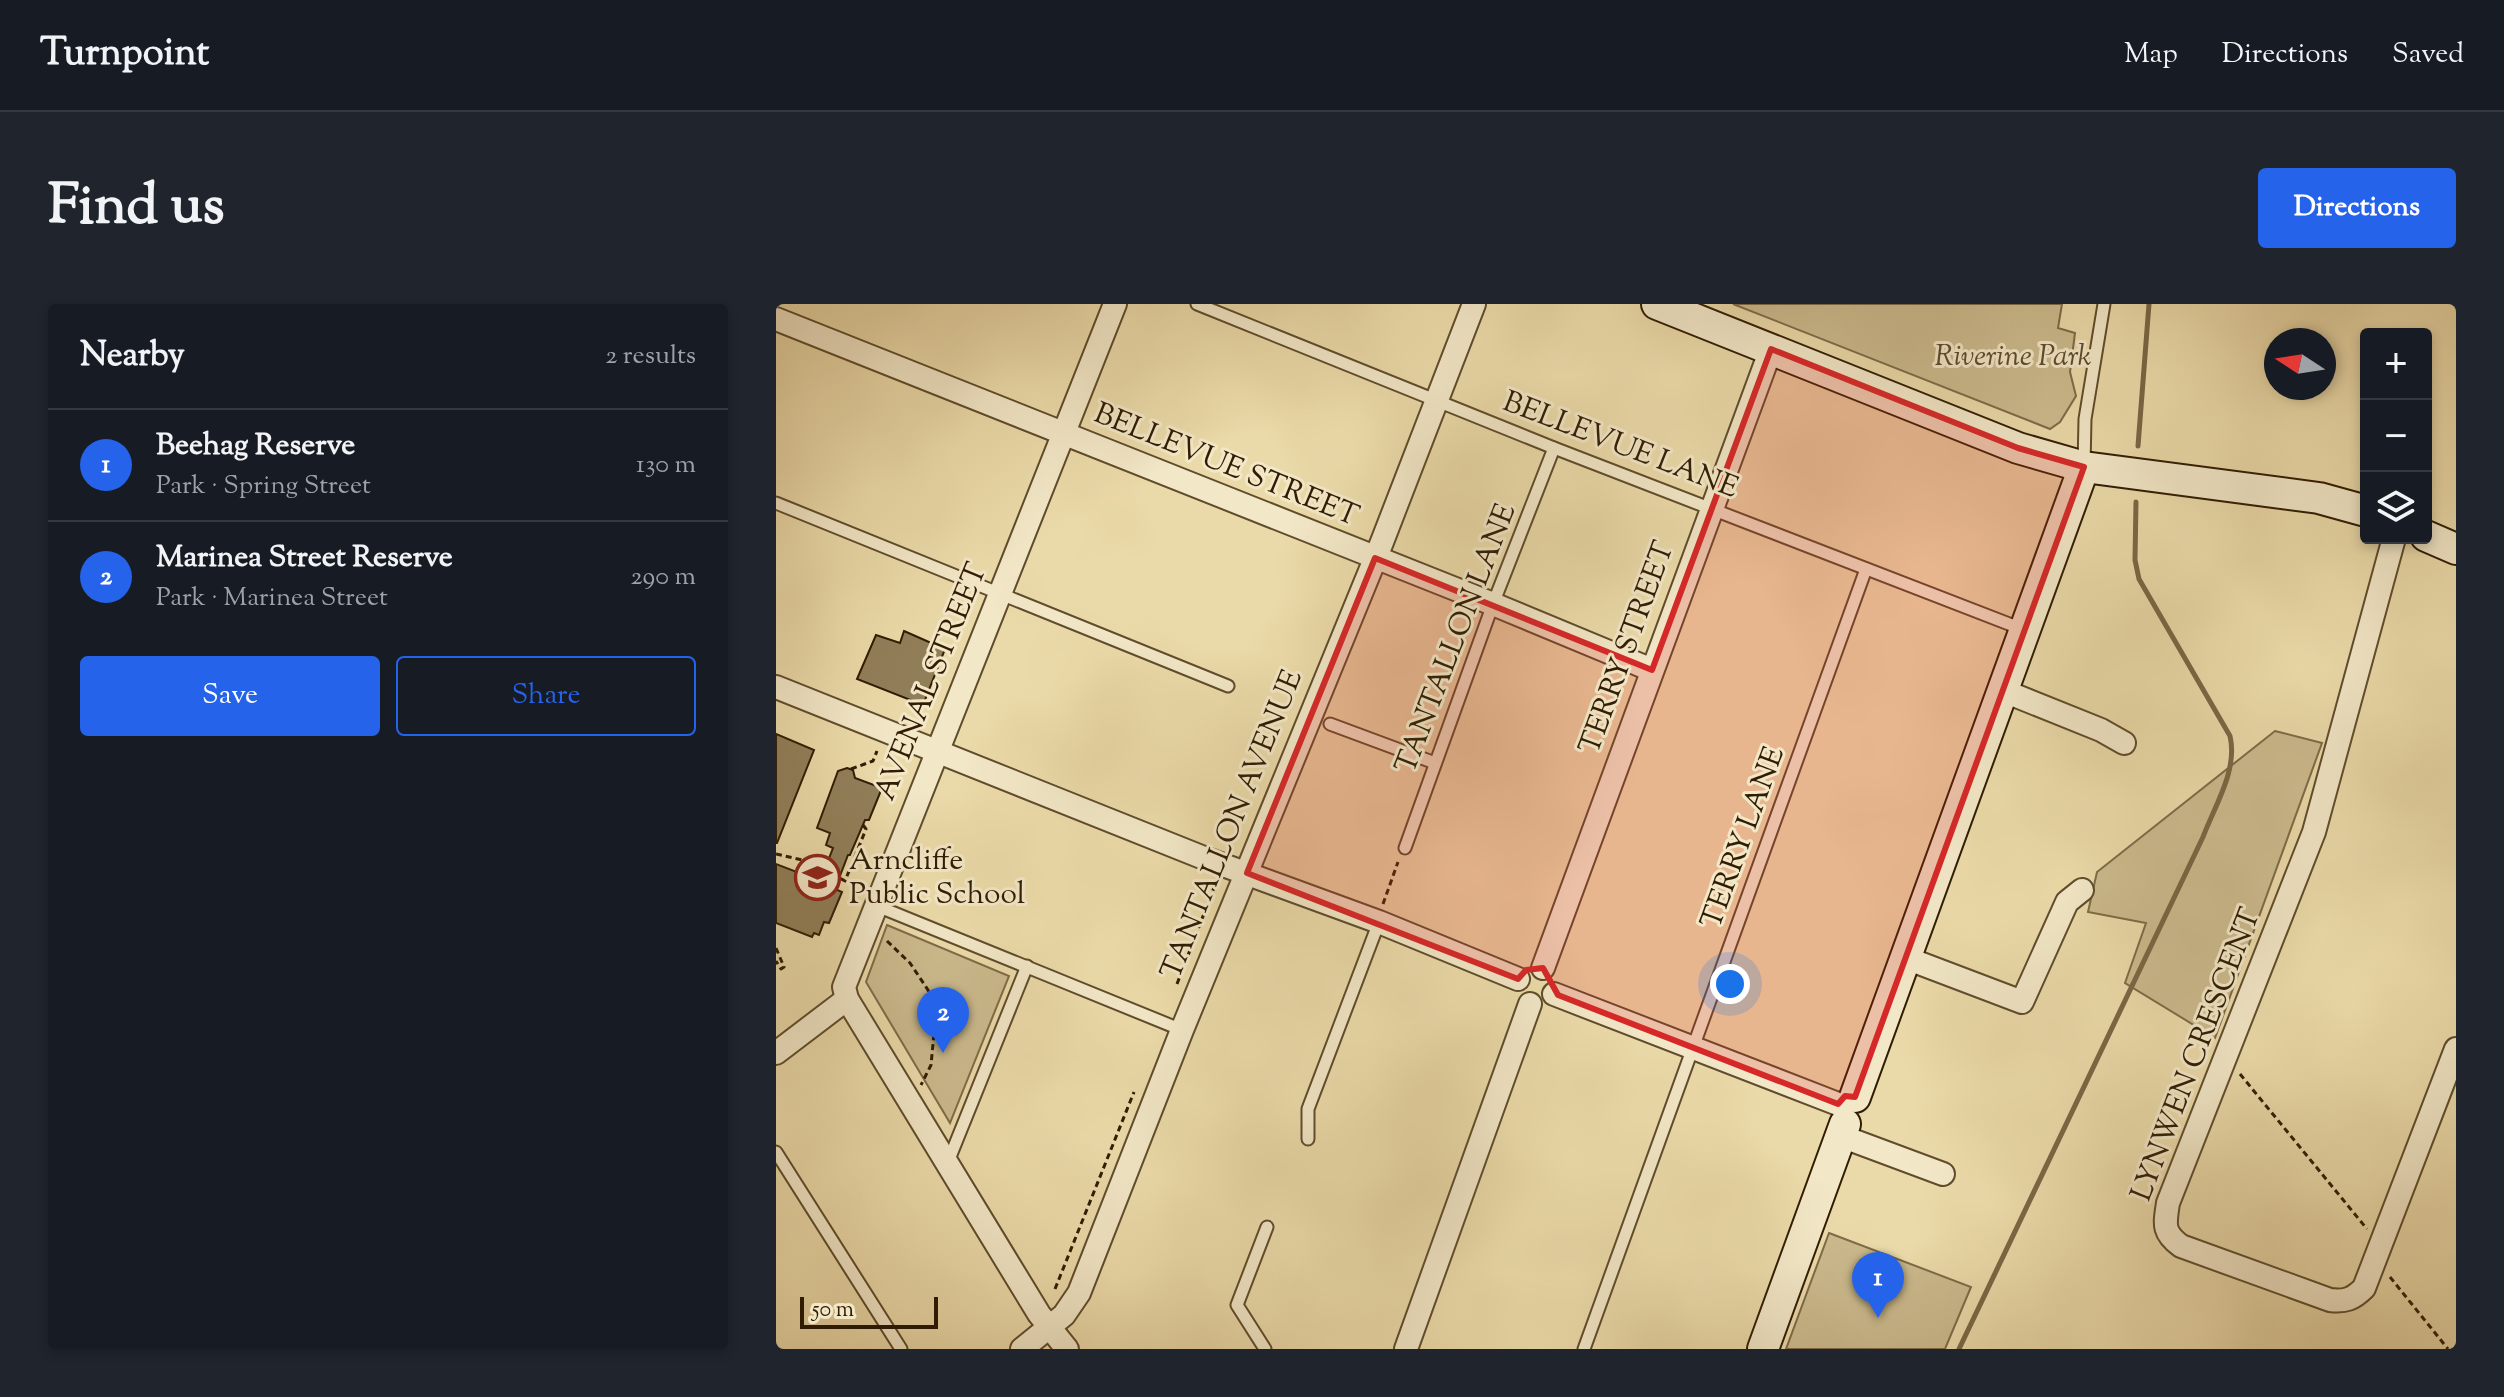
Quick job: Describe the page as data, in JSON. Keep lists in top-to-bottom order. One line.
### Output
{"streets":{"street":["BELLEVUE STREET","TERRY STREET","AVENAL STREET","TANTALLON AVENUE","LYNWEN CRESCENT"],"lane":["BELLEVUE LANE","TANTALLON LANE","TERRY LANE"]},"crossings":[["BELLEVUE LANE","TANTALLON LANE"],["BELLEVUE LANE","TERRY STREET"],["BELLEVUE LANE","TANTALLON AVENUE"],["BELLEVUE LANE","TERRY LANE"],["BELLEVUE STREET","TANTALLON LANE"],["BELLEVUE STREET","TERRY STREET"],["BELLEVUE STREET","AVENAL STREET"],["BELLEVUE STREET","TANTALLON AVENUE"]],"parks":["Riverine Park"],"places":{"school or university":["Arncliffe Public School"]},"scale_bar":"50 m","north":"left","page":{"header":"Turnpoint","nav":["Map","Directions","Saved"],"title":"Find us","buttons":["Directions",["Save","Share"]],"heading":["Nearby","2 results"],"map_buttons":["+","−"],"list":[{"mark":"1","name":"Beehag Reserve","note":"Park · Spring Street","value":"130 m"},{"mark":"2","name":"Marinea Street Reserve","note":"Park · Marinea Street","value":"290 m"}],"pins":["2","1"],"scale":"50 m"}}
